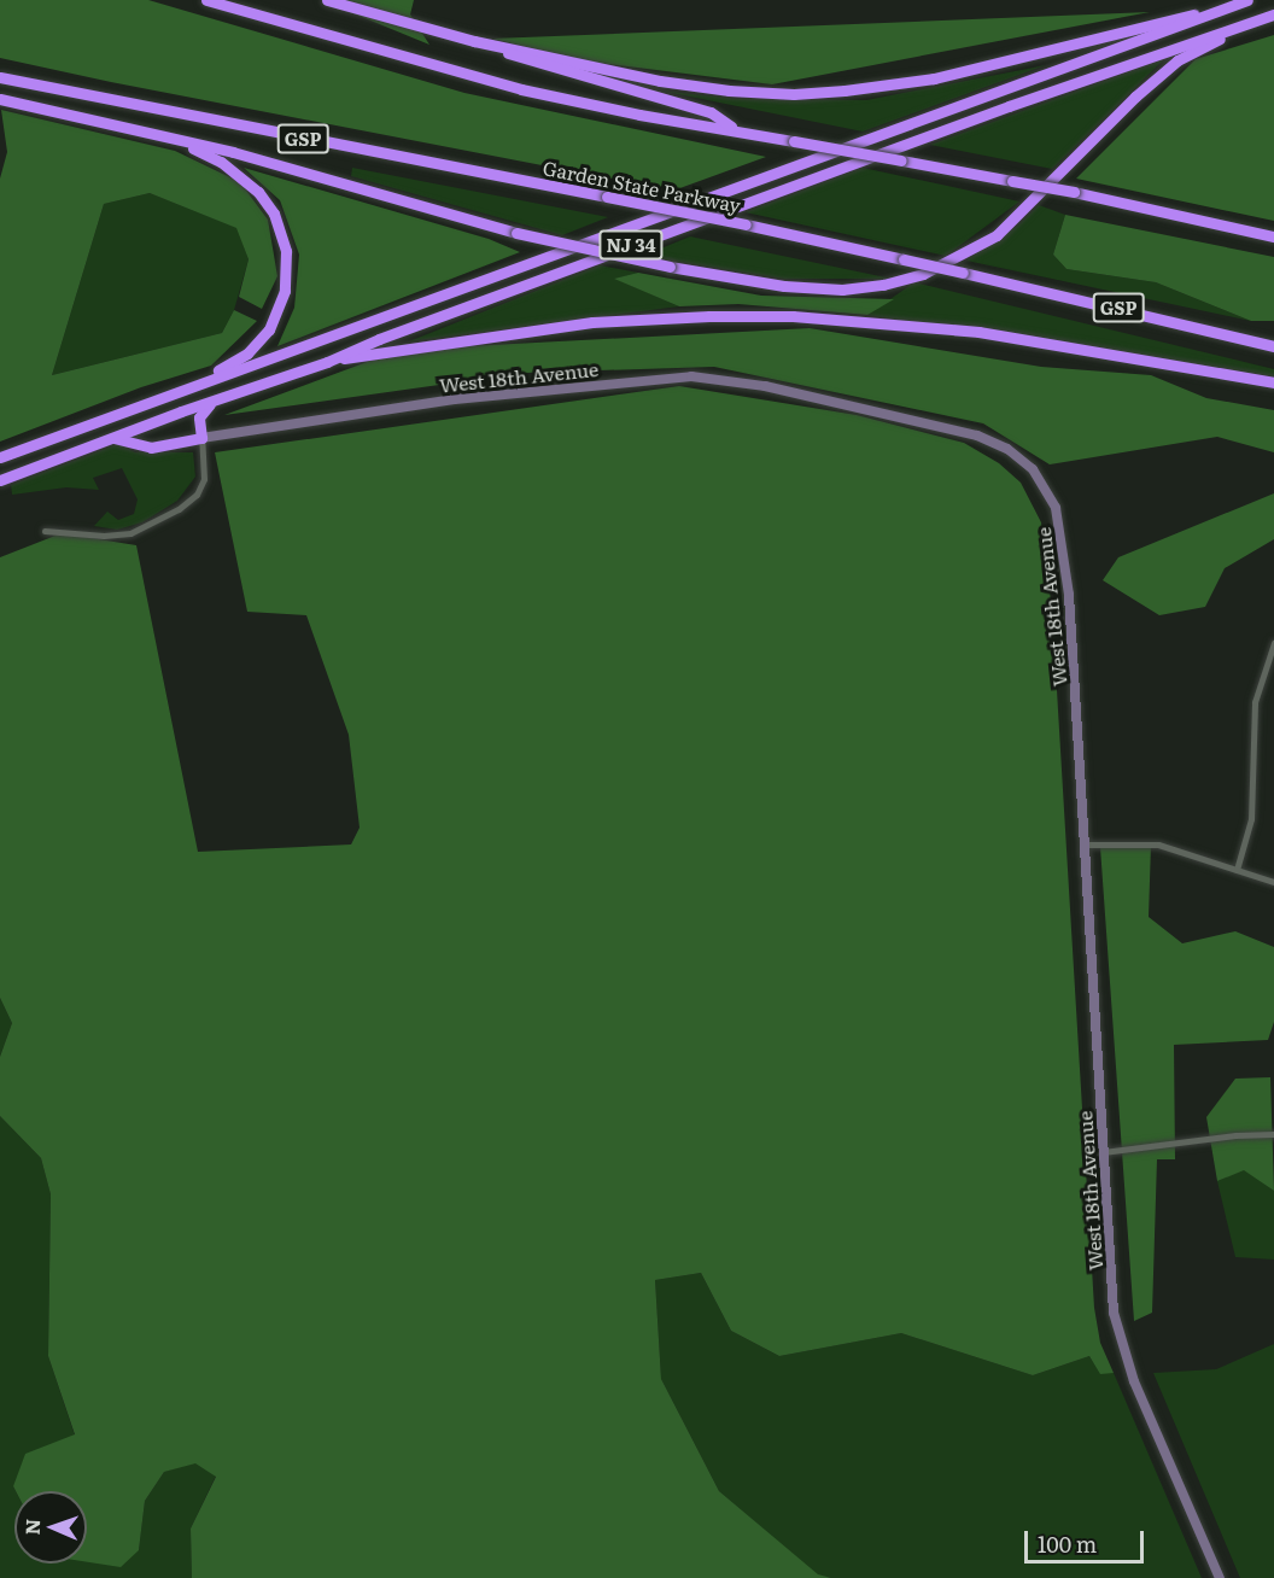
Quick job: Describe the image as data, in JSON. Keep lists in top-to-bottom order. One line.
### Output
{"streets":{"highway":["GSP","Garden State Parkway","NJ 34"],"street":["West 18th Avenue"]},"scale_bar":"100 m","north":"left"}
